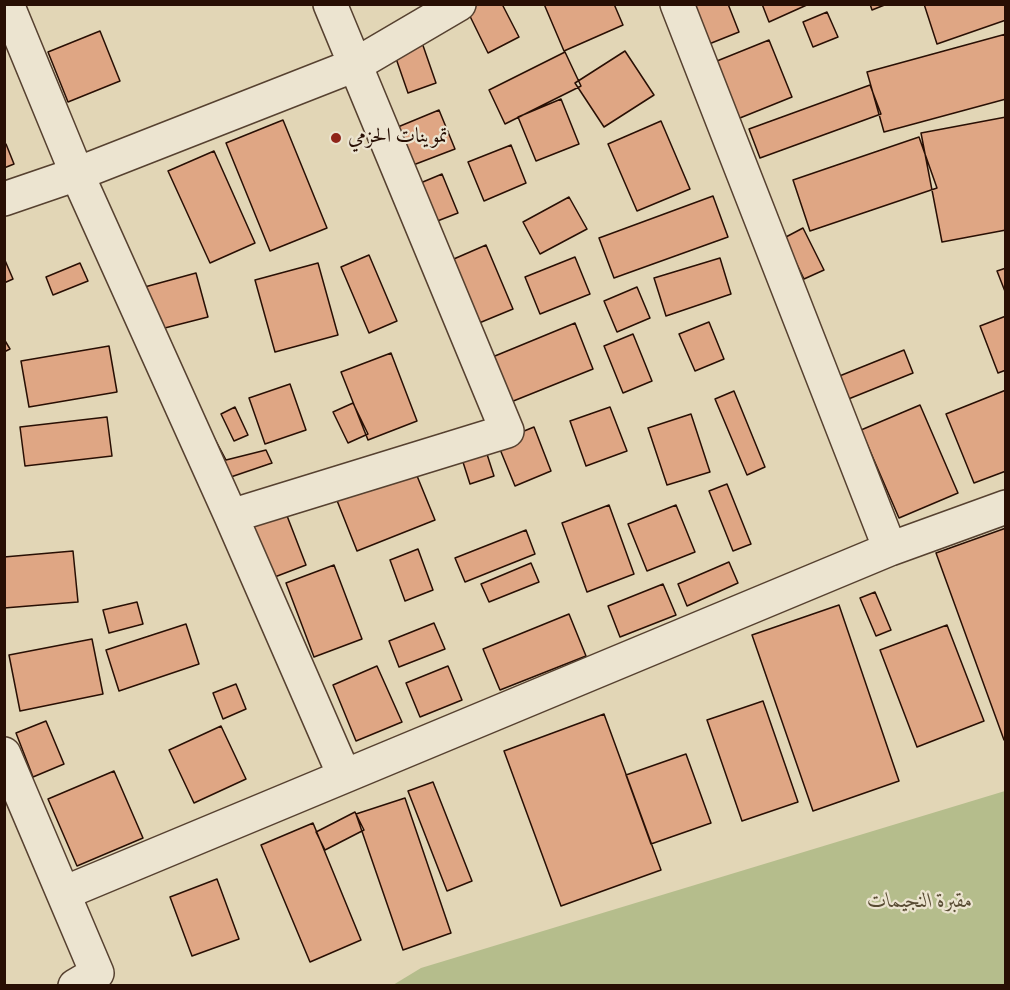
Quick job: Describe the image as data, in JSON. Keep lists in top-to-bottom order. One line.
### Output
{"parks":["مقبرة النجيمات"],"places":["تموينات الحزمي"]}
